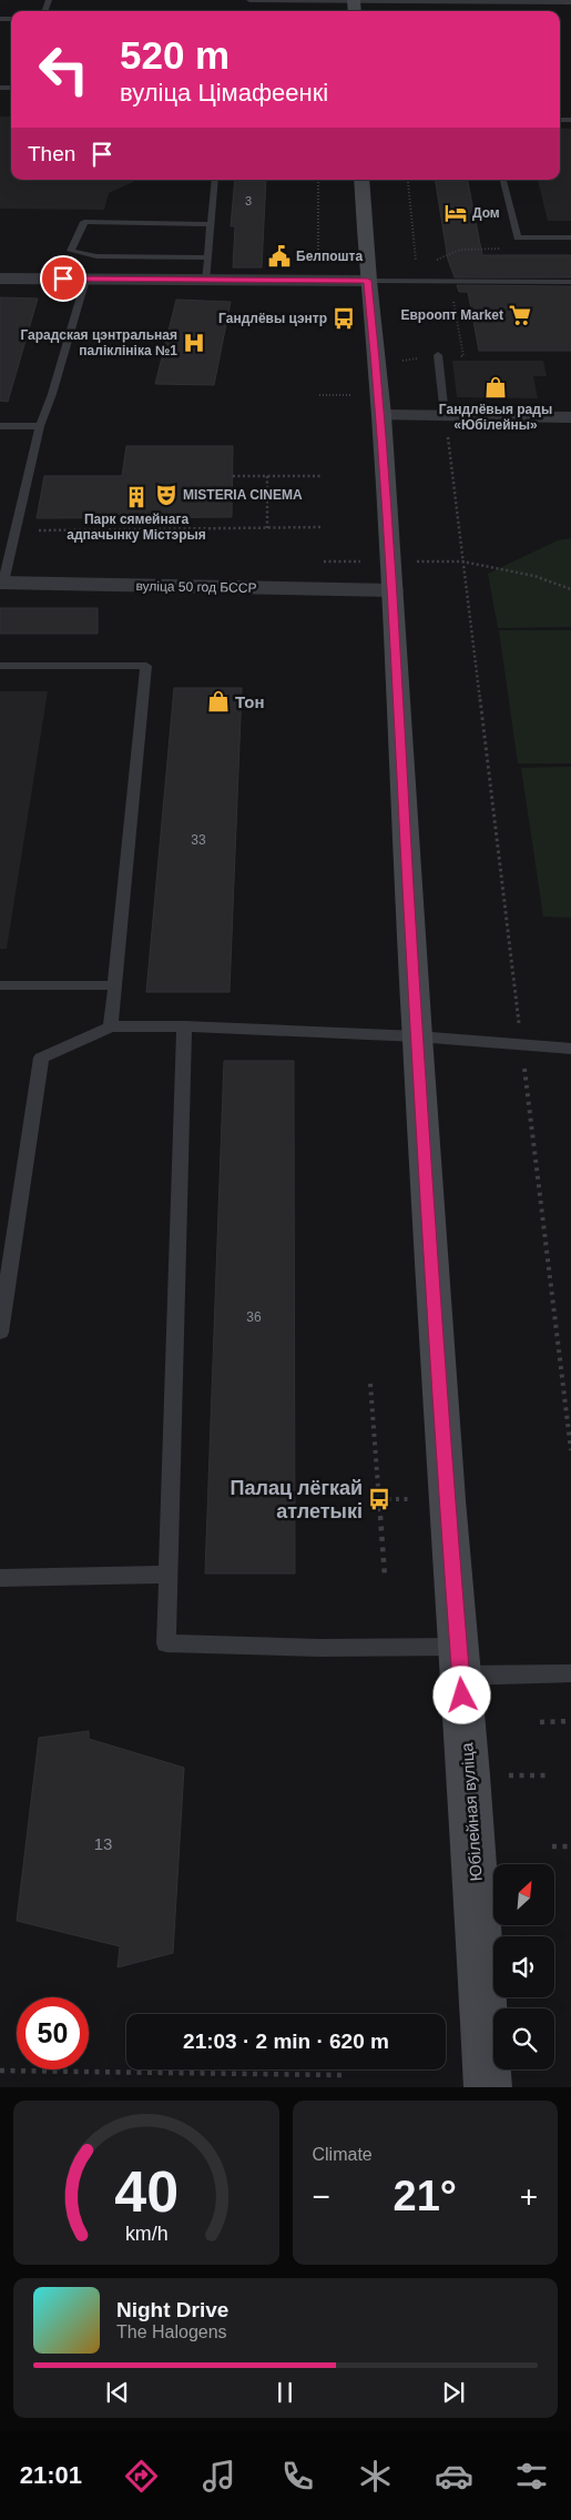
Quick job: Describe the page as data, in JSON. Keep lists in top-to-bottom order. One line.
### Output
{"streets":{"main road":["Юбілейная вуліца"],"street":["вуліца 50 год БССР"]},"crossings":[["вуліца 50 год БССР","Юбілейная вуліца"]],"places":{"hotel":["Дом"],"public building":["Белпошта"],"supermarket":["Евроопт Market"],"bus stop":["Гандлёвы цэнтр","Палац лёгкай атлетыкі"],"hospital":["Гарадская цэнтральная паліклініка №1"],"shop":["Гандлёвыя рады «Юбілейны»","Тон"],"theatre":["MISTERIA CINEMA"],"building":["Парк сямейнага адпачынку Містэрыя"]},"house_numbers":["3","33","36","13"],"north":"top right","page":{"turn":["520 m","вуліца Цімафеенкі"],"then":"Then","limit":"50","trip":"21:03 · 2 min · 620 m","tile":"Climate","heat":["−","21°","+"],"song":["Night Drive","The Halogens"],"tabs":"21:01","gauge":["40","km/h"]}}
